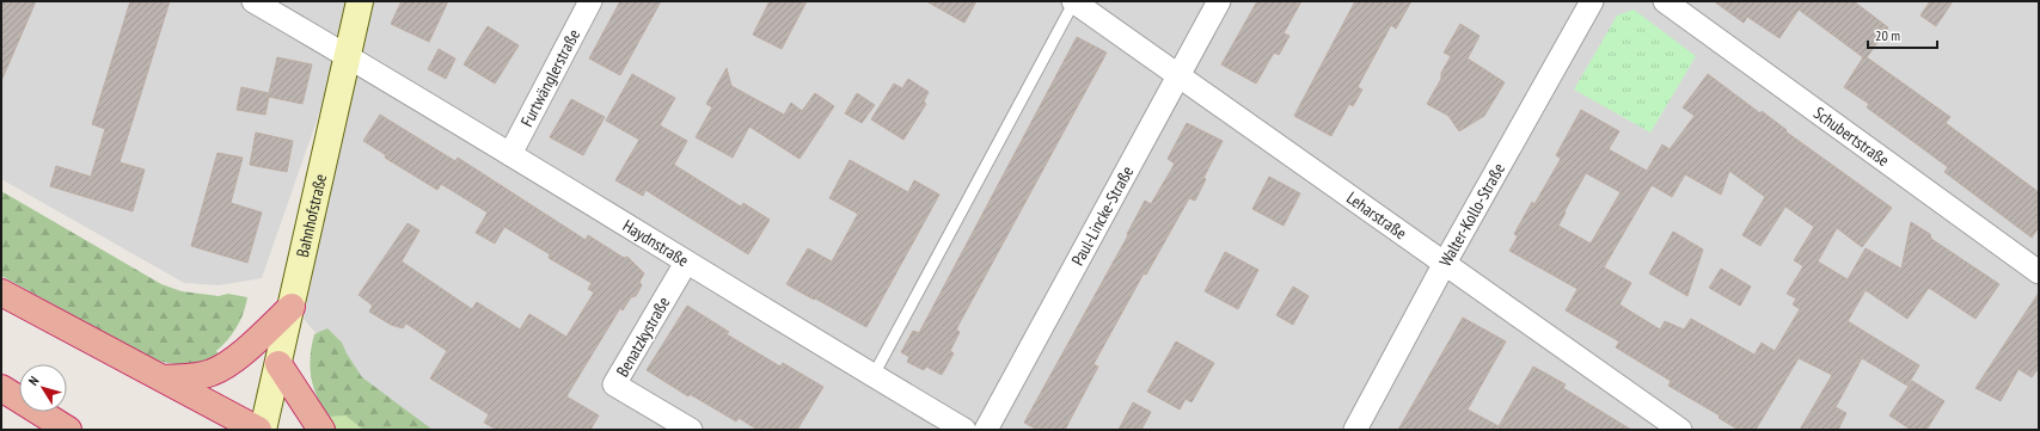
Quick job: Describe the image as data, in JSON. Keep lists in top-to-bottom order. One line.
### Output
{"streets":{"main road":["Bahnhofstraße"],"street":["Furtwänglerstraße","Schubertstraße","Paul-Lincke-Straße","Walter-Kollo-Straße","Leharstraße","Haydnstraße","Benatzkystraße"]},"crossings":[["Furtwänglerstraße","Haydnstraße"],["Paul-Lincke-Straße","Leharstraße"],["Walter-Kollo-Straße","Leharstraße"],["Bahnhofstraße","Haydnstraße"],["Haydnstraße","Benatzkystraße"]],"scale_bar":"20 m","north":"top left"}
